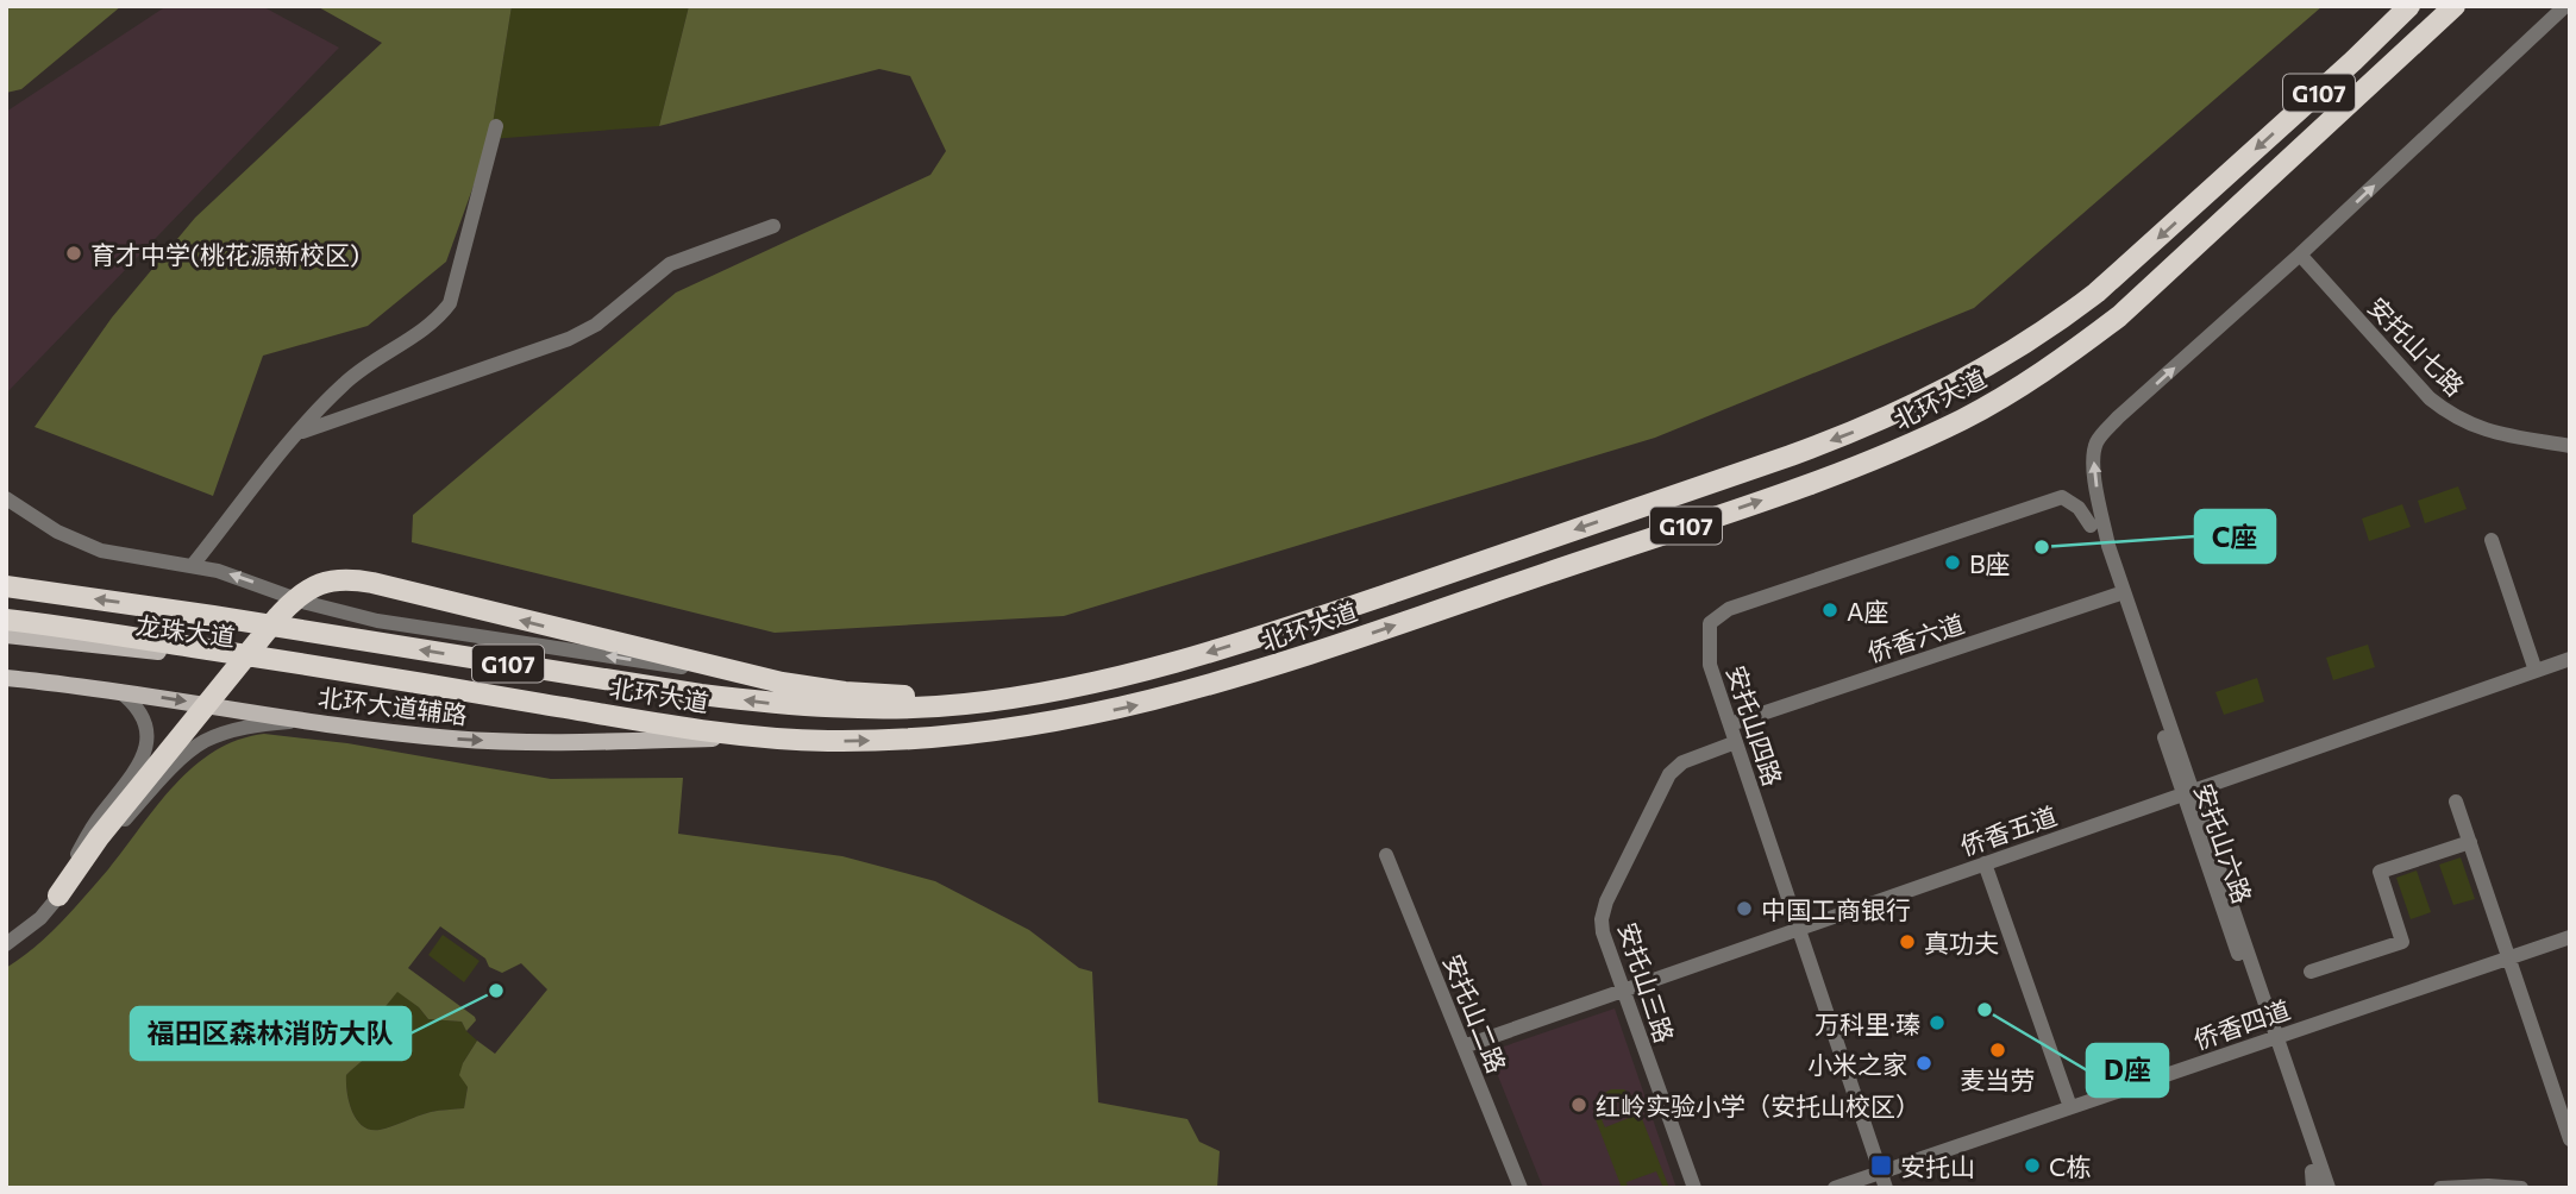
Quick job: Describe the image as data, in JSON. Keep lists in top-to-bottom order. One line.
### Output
{"streets":{"highway":["G107","北环大道"],"main road":["龙珠大道","北环大道辅路"],"street":["安托山七路","侨香六道","安托山四路","侨香五道","安托山六路","安托山三路","安托山二路","侨香四道"]},"crossings":[["安托山七路","安托山六路"],["北环大道","龙珠大道"],["北环大道","北环大道辅路"],["侨香六道","安托山四路"],["侨香六道","安托山六路"],["安托山四路","侨香五道"],["安托山四路","安托山六路"],["安托山四路","安托山三路"],["安托山四路","侨香四道"],["侨香五道","安托山六路"],["侨香五道","安托山三路"],["侨香五道","安托山二路"],["安托山六路","侨香四道"]],"one_way":["北环大道辅路"],"places":{"other":["育才中学(桃花源新校区)","C座","B座","A座","中国工商银行","真功夫","福田区森林消防大队","D座","万科里·瑧","麦当劳","小米之家","红岭实验小学（安托山校区）","C栋"],"transit":["安托山"]}}
